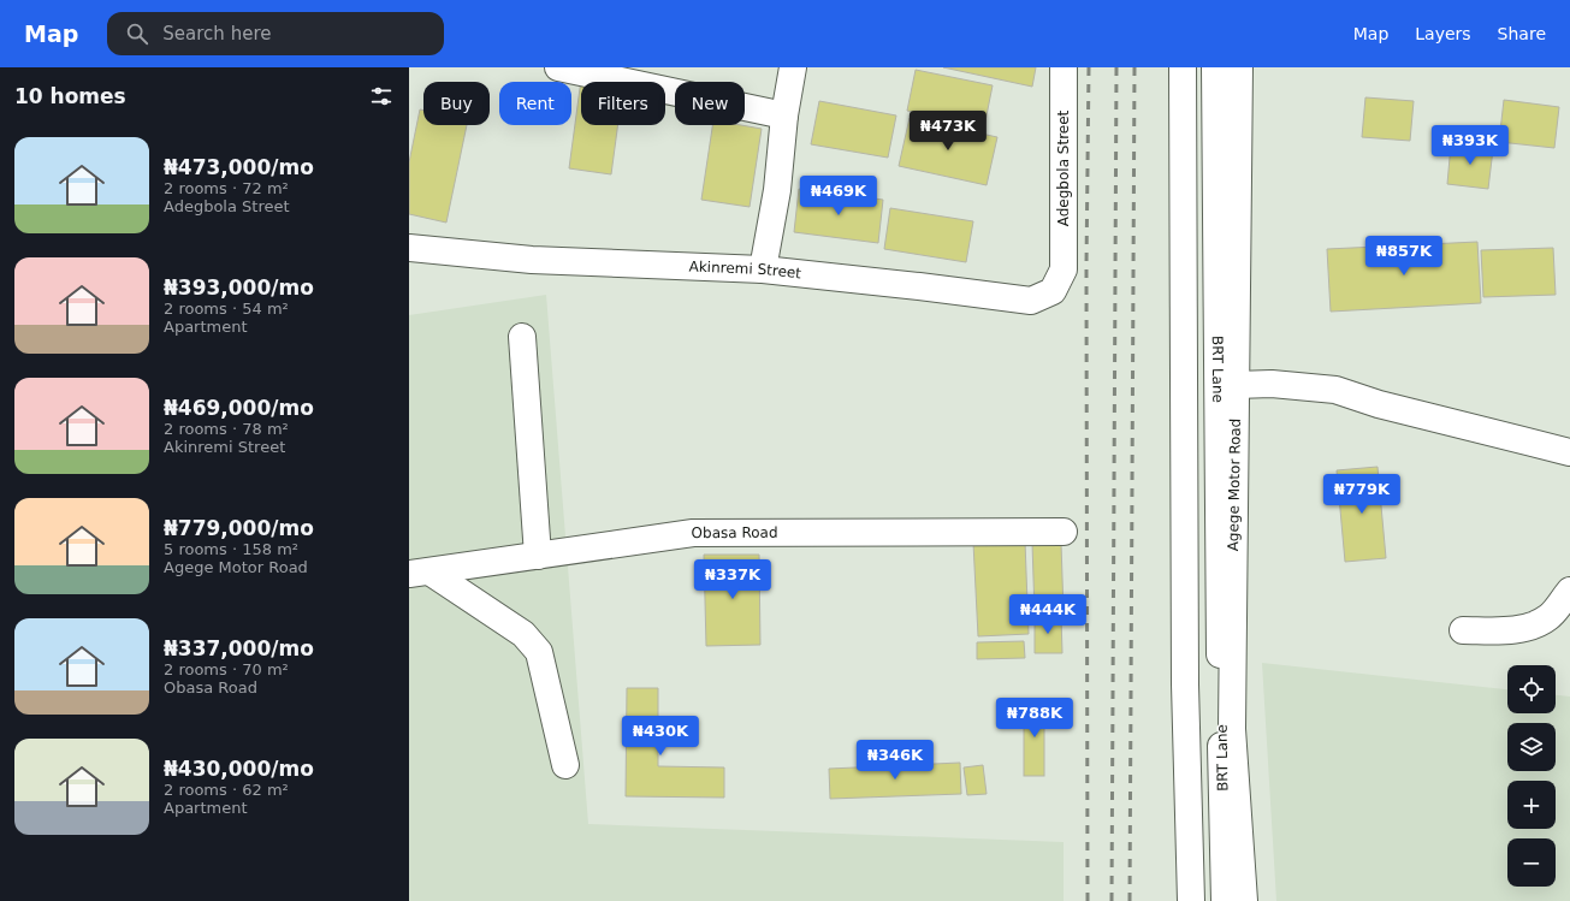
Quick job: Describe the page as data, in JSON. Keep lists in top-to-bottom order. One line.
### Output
{"streets":{"main road":["Adegbola Street","Akinremi Street","BRT Lane","Agege Motor Road","Obasa Road"]},"crossings":[["Adegbola Street","Akinremi Street"]],"page":{"header":"Map","search":"Search here","nav":["Map","Layers","Share"],"heading":"10 homes","chip":["Buy","Rent","Filters","New"],"price":["₦473K","₦393K","₦469K","₦857K","₦779K","₦337K","₦444K","₦788K","₦430K","₦346K"],"list":[{"name":"₦473,000/mo","note":"2 rooms · 72 m² · Adegbola Street"},{"name":"₦393,000/mo","note":"2 rooms · 54 m² · Apartment"},{"name":"₦469,000/mo","note":"2 rooms · 78 m² · Akinremi Street"},{"name":"₦779,000/mo","note":"5 rooms · 158 m² · Agege Motor Road"},{"name":"₦337,000/mo","note":"2 rooms · 70 m² · Obasa Road"},{"name":"₦430,000/mo","note":"2 rooms · 62 m² · Apartment"}],"map_buttons":["+","−"]}}
